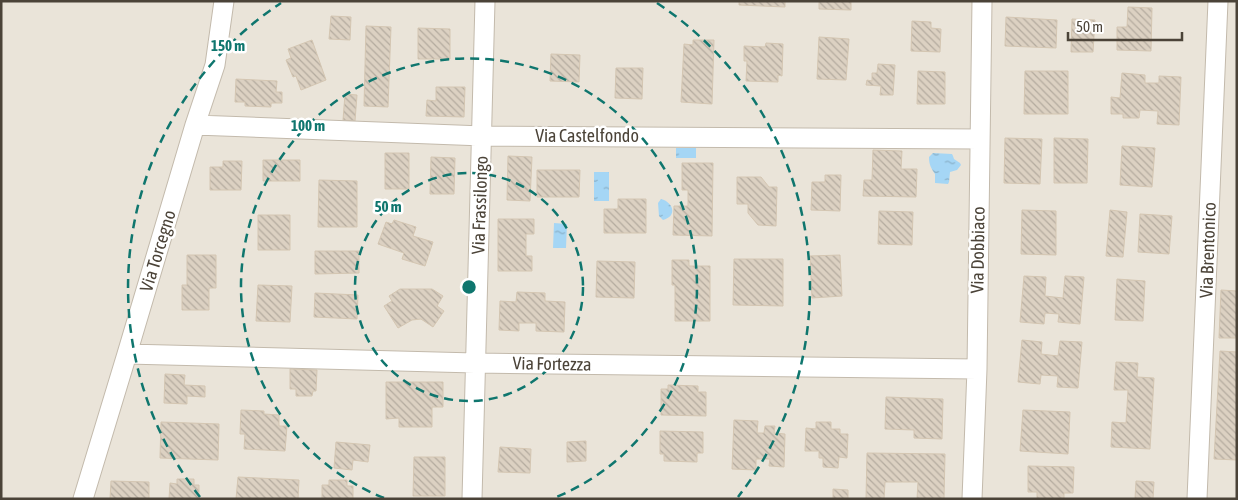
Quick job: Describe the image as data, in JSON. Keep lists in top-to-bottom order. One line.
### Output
{"streets":{"street":["Via Castelfondo","Via Frassilongo","Via Dobbiaco","Via Brentonico","Via Torcegno","Via Fortezza"]},"crossings":[["Via Castelfondo","Via Frassilongo"],["Via Castelfondo","Via Dobbiaco"],["Via Castelfondo","Via Torcegno"],["Via Frassilongo","Via Fortezza"],["Via Dobbiaco","Via Fortezza"],["Via Torcegno","Via Fortezza"]],"scale_bar":"50 m","rings":["150 m","100 m","50 m"]}
